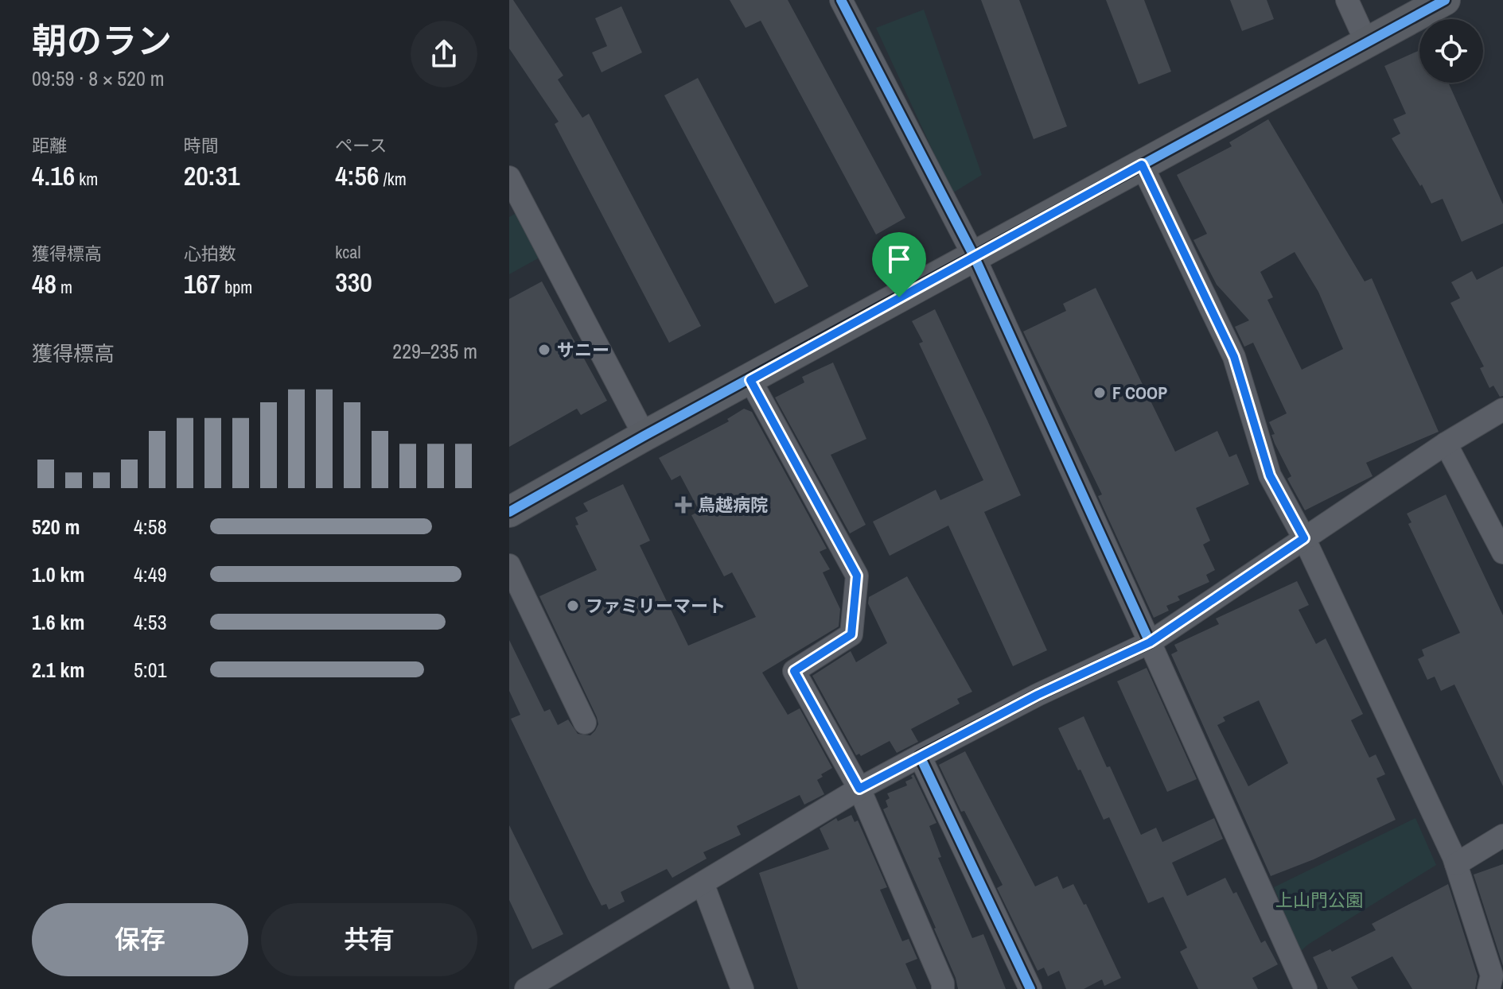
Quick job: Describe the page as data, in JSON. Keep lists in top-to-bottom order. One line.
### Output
{"parks":["上山門公園"],"places":{"other":["サニー","F COOP","ファミリーマート"],"health":["鳥越病院"]},"page":{"heading":["朝のラン","09:59 · 8 × 520 m"],"stats":[["距離","4.16 km"],["時間","20:31"],["ペース","4:56 /km"],["獲得標高","48 m"],["心拍数","167 bpm"],["kcal","330"]],"chart":["獲得標高","229–235 m"],"list":[{"name":"520 m","note":"4:58"},{"name":"1.0 km","note":"4:49"},{"name":"1.6 km","note":"4:53"},{"name":"2.1 km","note":"5:01"}],"buttons":["保存","共有"]}}
